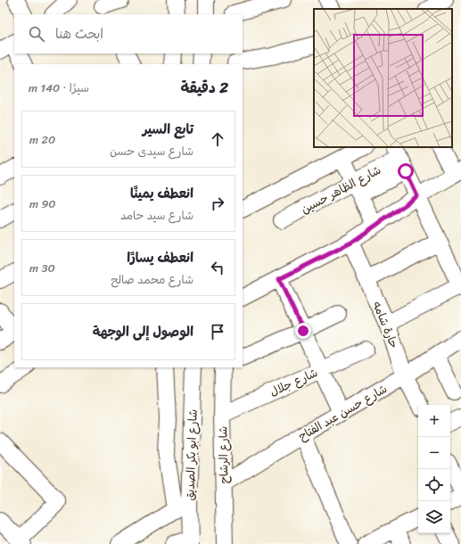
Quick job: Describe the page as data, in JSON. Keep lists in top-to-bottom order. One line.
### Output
{"streets":{"street":["شارع الظاهر حسين","حارة شامه","شارع جلال","شارع حسن عبد الفتاح","شارع ابو بكر الصديق","شارع الرشاح"]},"crossings":[["حارة شامه","شارع حسن عبد الفتاح"],["شارع جلال","شارع الرشاح"],["شارع حسن عبد الفتاح","شارع الرشاح"]],"page":{"search":"ابحث هنا","heading":["2 دقيقة","سيرًا · 140 m"],"list":[["تابع السير","شارع سيدى حسن","20 m"],["انعطف يمينًا","شارع سيد حامد","90 m"],["انعطف يسارًا","شارع محمد صالح","30 m"],"الوصول إلى الوجهة"],"map_buttons":["+","−"]}}
